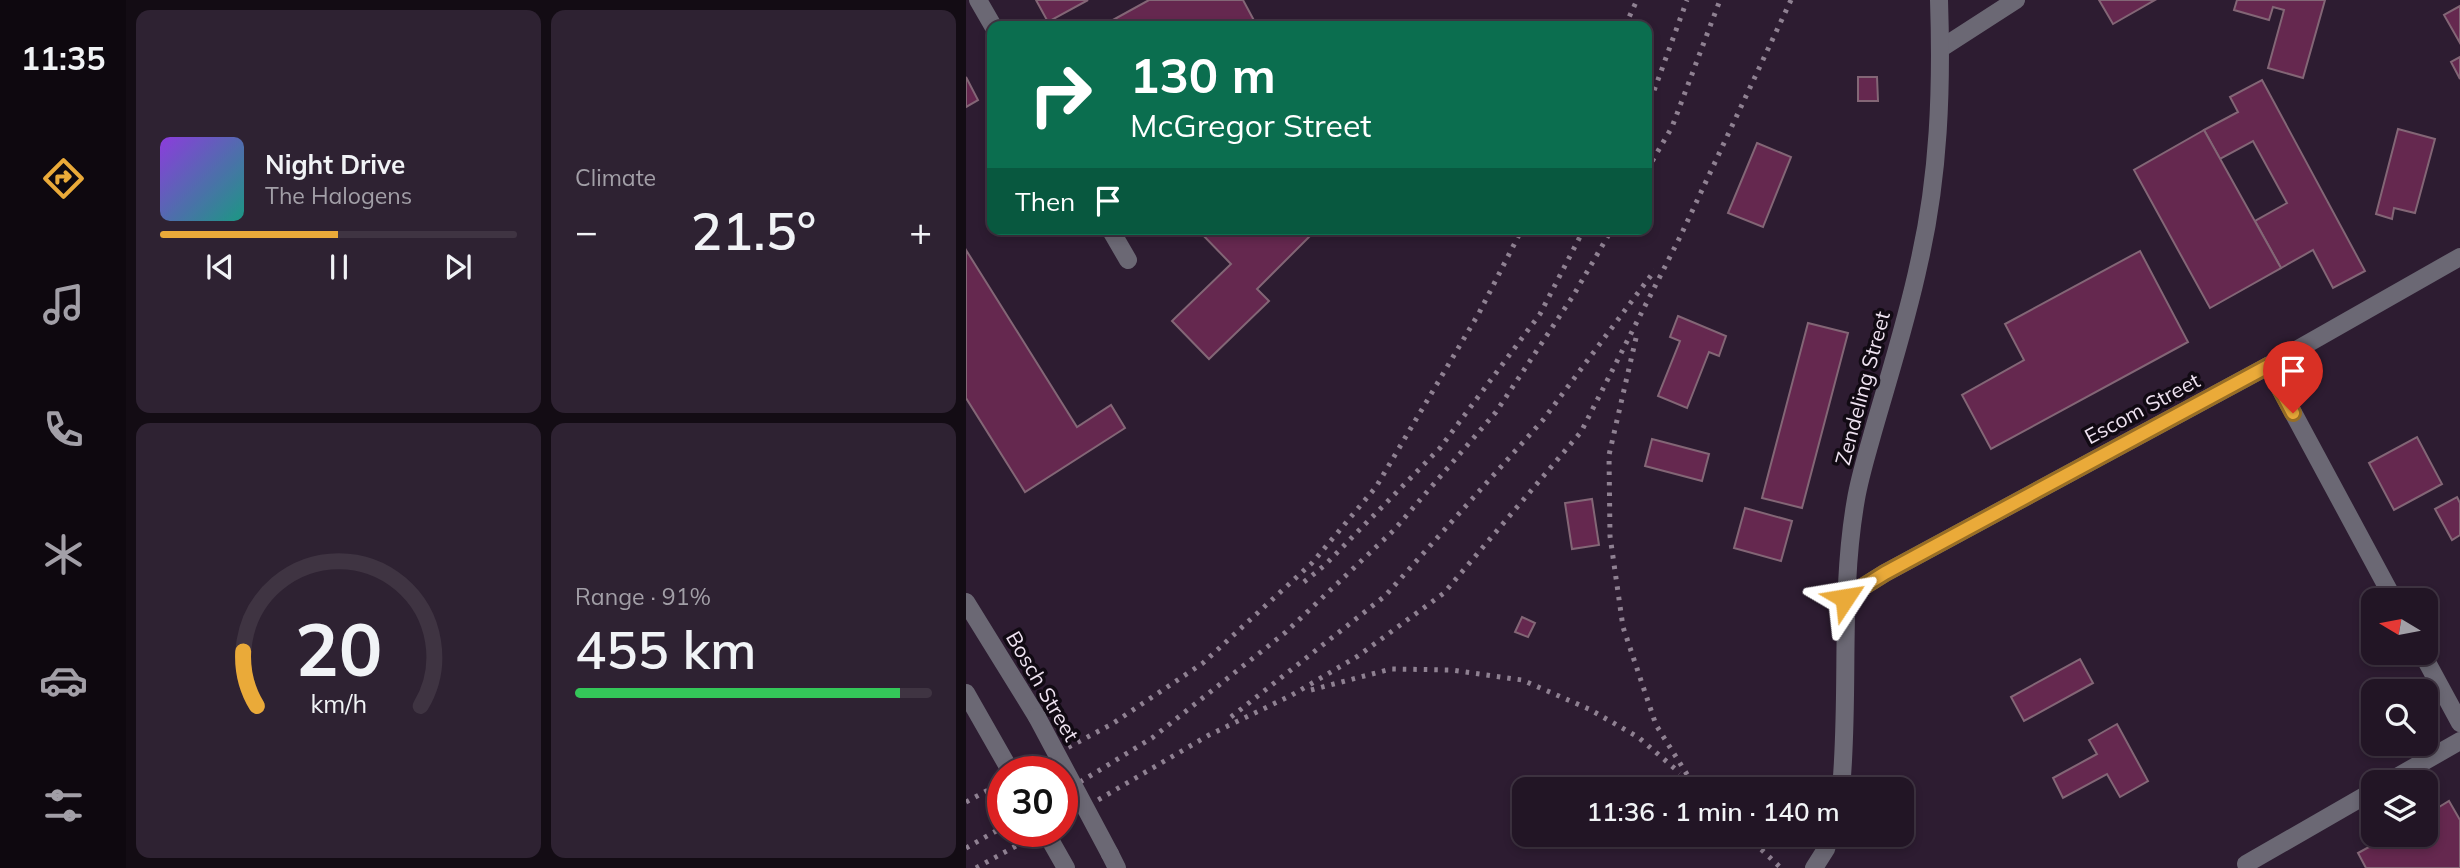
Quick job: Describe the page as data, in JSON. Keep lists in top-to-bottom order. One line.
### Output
{"streets":{"street":["Zendeling Street","Escom Street","Bosch Street"]},"crossings":[["Zendeling Street","Escom Street"]],"north":"left","page":{"tabs":"11:35","tile":["Climate",["Range · 91%","455 km"]],"turn":["130 m","McGregor Street"],"song":["Night Drive","The Halogens"],"then":"Then","heat":["−","21.5°","+"],"limit":"30","trip":"11:36 · 1 min · 140 m","gauge":["20","km/h"]}}
